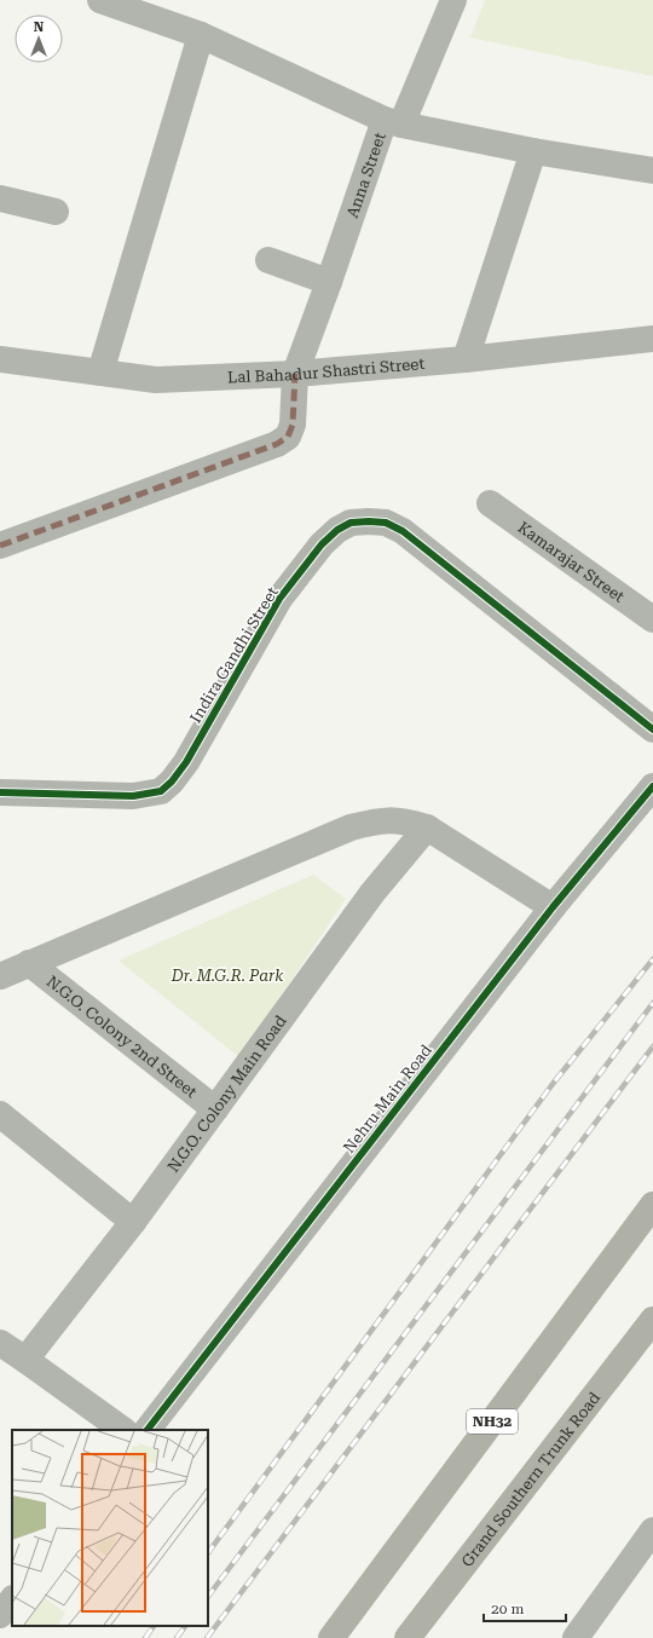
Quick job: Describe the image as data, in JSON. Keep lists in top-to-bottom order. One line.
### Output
{"streets":{"highway":["NH32","Grand Southern Trunk Road"],"street":["Anna Street","Lal Bahadur Shastri Street","Kamarajar Street","Indira Gandhi Street","N.G.O. Colony 2nd Street","N.G.O. Colony Main Road","Nehru Main Road"]},"crossings":[["Anna Street","Lal Bahadur Shastri Street"],["N.G.O. Colony 2nd Street","N.G.O. Colony Main Road"]],"parks":["Dr. M.G.R. Park"],"scale_bar":"20 m","north":"top"}
